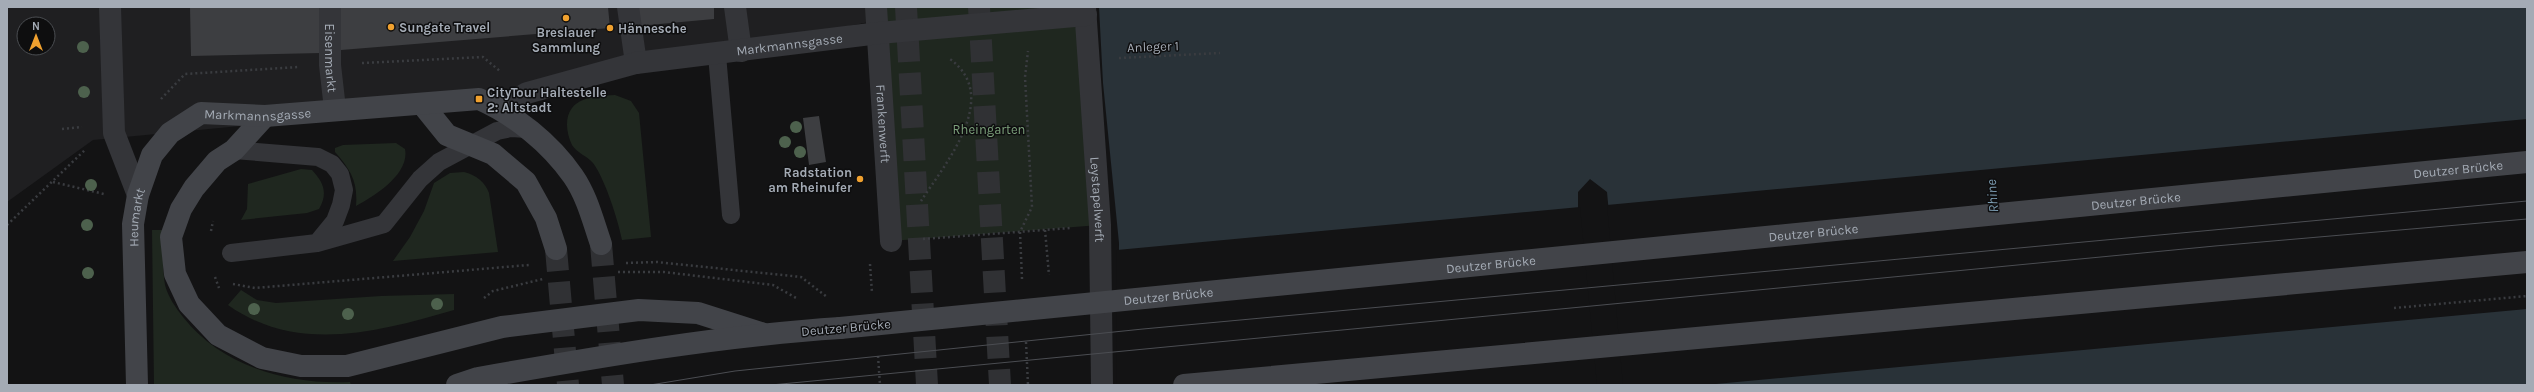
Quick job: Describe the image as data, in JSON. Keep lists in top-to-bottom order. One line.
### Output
{"streets":{"main road":["Markmannsgasse","Deutzer Brücke","Heumarkt"],"street":["Eisenmarkt","Frankenwerft","Leystapelwerft"],"path":["Anleger 1"]},"crossings":[["Markmannsgasse","Eisenmarkt"],["Markmannsgasse","Frankenwerft"],["Markmannsgasse","Leystapelwerft"],["Markmannsgasse","Heumarkt"],["Anleger 1","Leystapelwerft"]],"water":["Rhine"],"parks":["Rheingarten"],"places":{"other":["Breslauer Sammlung","Sungate Travel","Hännesche","Radstation am Rheinufer"],"transit":["CityTour Haltestelle 2: Altstadt"]},"north":"top"}
